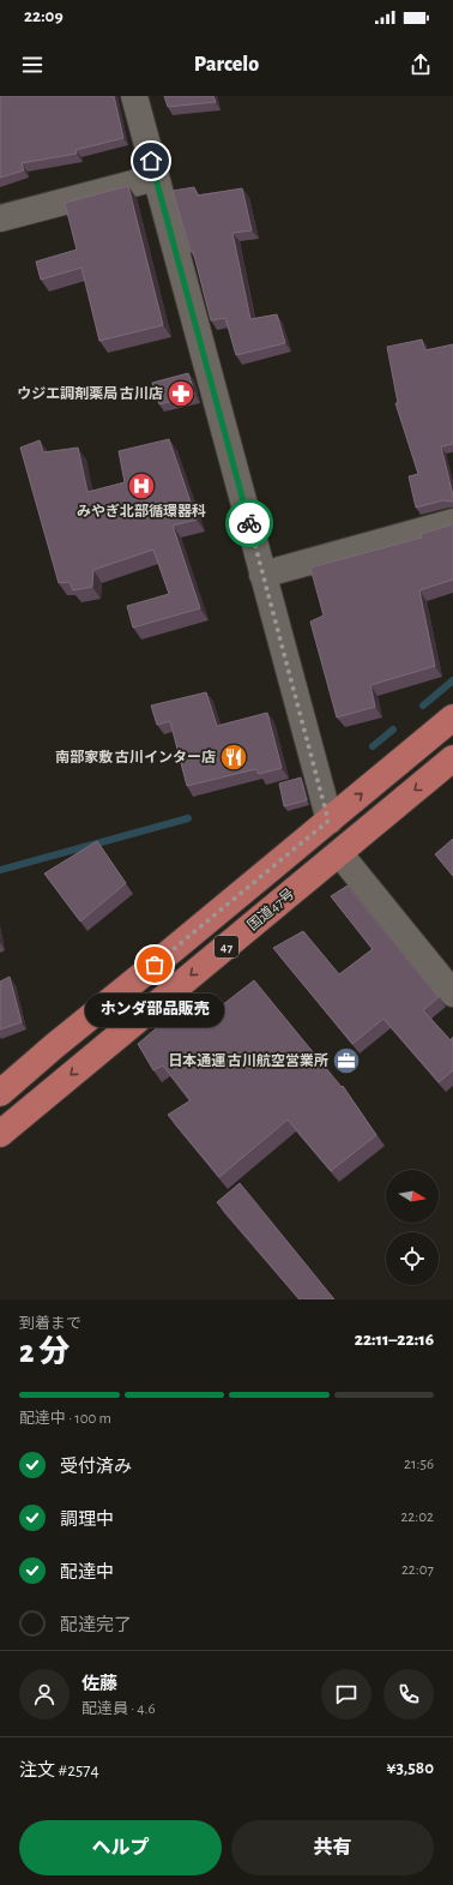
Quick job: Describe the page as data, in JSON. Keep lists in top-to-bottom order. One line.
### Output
{"streets":{"highway":["国道47号","47"]},"places":{"pharmacy":["ウジエ調剤薬局 古川店"],"hospital":["みやぎ北部循環器科"],"restaurant":["南部家敷 古川インター店"],"other":["ホンダ部品販売"],"office":["日本通運 古川航空営業所"]},"north":"right","page":{"status":"22:09","header":"Parcelo","bubble":"ホンダ部品販売","heading":["2 分","到着まで","22:11–22:16"],"panel":["佐藤","配達員 · 4.6","注文 #2574","¥3,580"],"bar":"配達中 · 100 m","list":[["受付済み","21:56"],["調理中","22:02"],["配達中","22:07"],"配達完了"],"buttons":["ヘルプ","共有"]}}
